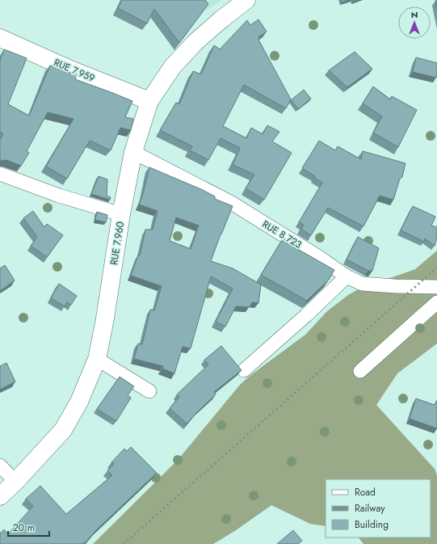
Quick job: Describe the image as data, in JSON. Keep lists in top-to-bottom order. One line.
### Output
{"streets":{"street":["RUE 7.959","RUE 8.723","RUE 7.960"]},"crossings":[["RUE 7.959","RUE 7.960"],["RUE 8.723","RUE 7.960"]],"legend":["Road","Railway","Building"],"scale_bar":"20 m","north":"top"}
